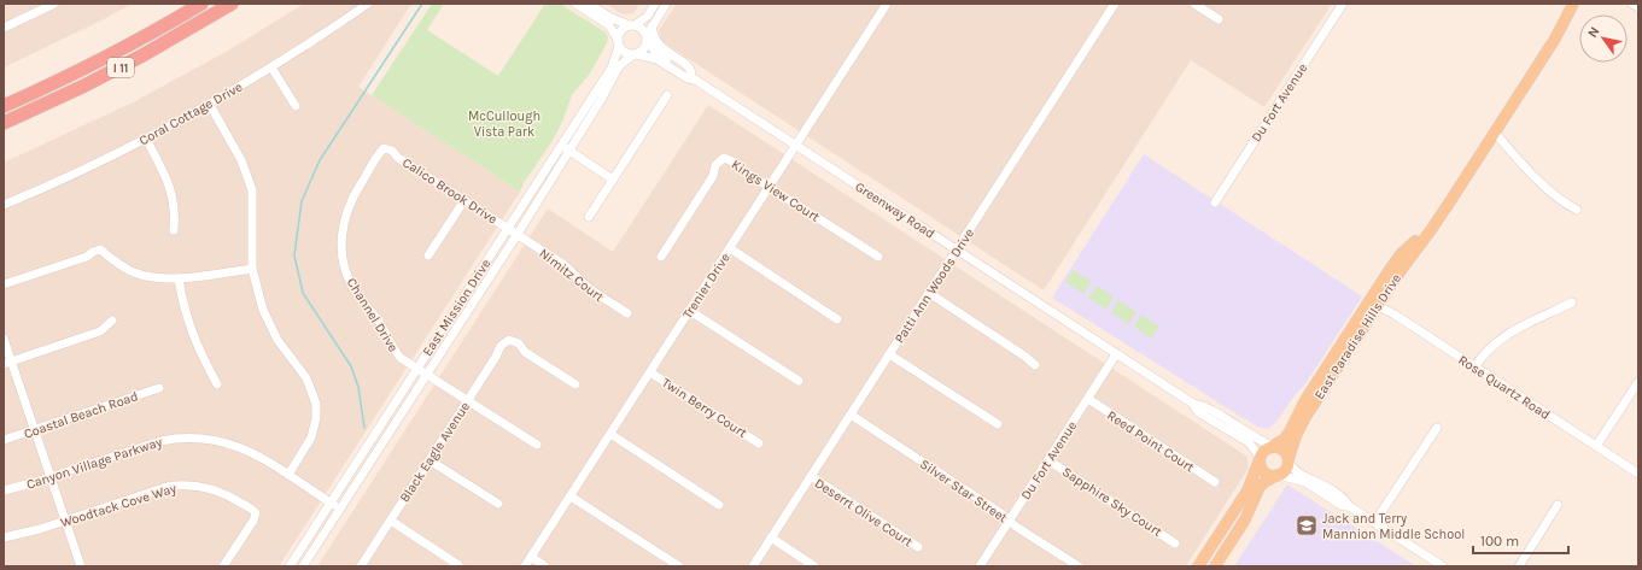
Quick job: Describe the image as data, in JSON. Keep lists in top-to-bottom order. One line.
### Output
{"streets":{"highway":["I 11"],"main road":["East Paradise Hills Drive"],"street":["Du Fort Avenue","Coral Cottage Drive","Calico Brook Drive","Kings View Court","Greenway Road","Nimitz Court","Trenier Drive","Patti Ann Woods Drive","East Mission Drive","Channel Drive","Rose Quartz Road","Twin Berry Court","Coastal Beach Road","Reed Point Court","Black Eagle Avenue","Canyon Village Parkway","Silver Star Street","Sapphire Sky Court","Woodtack Cove Way","Deserrt Olive Court"]},"crossings":[["Du Fort Avenue","Greenway Road"],["Du Fort Avenue","Reed Point Court"],["Du Fort Avenue","Silver Star Street"],["Du Fort Avenue","Sapphire Sky Court"],["Calico Brook Drive","Nimitz Court"],["Calico Brook Drive","East Mission Drive"],["Calico Brook Drive","Channel Drive"],["Kings View Court","Trenier Drive"],["Greenway Road","Trenier Drive"],["Greenway Road","Patti Ann Woods Drive"],["Greenway Road","East Mission Drive"],["Greenway Road","East Paradise Hills Drive"],["Nimitz Court","East Mission Drive"],["Trenier Drive","Twin Berry Court"],["Patti Ann Woods Drive","Silver Star Street"],["Patti Ann Woods Drive","Deserrt Olive Court"],["East Mission Drive","Channel Drive"],["East Mission Drive","Canyon Village Parkway"],["Channel Drive","Black Eagle Avenue"],["East Paradise Hills Drive","Rose Quartz Road"]],"parks":["McCullough Vista Park"],"places":{"school or university":["Jack and Terry Mannion Middle School"]},"scale_bar":"100 m","north":"top left"}
